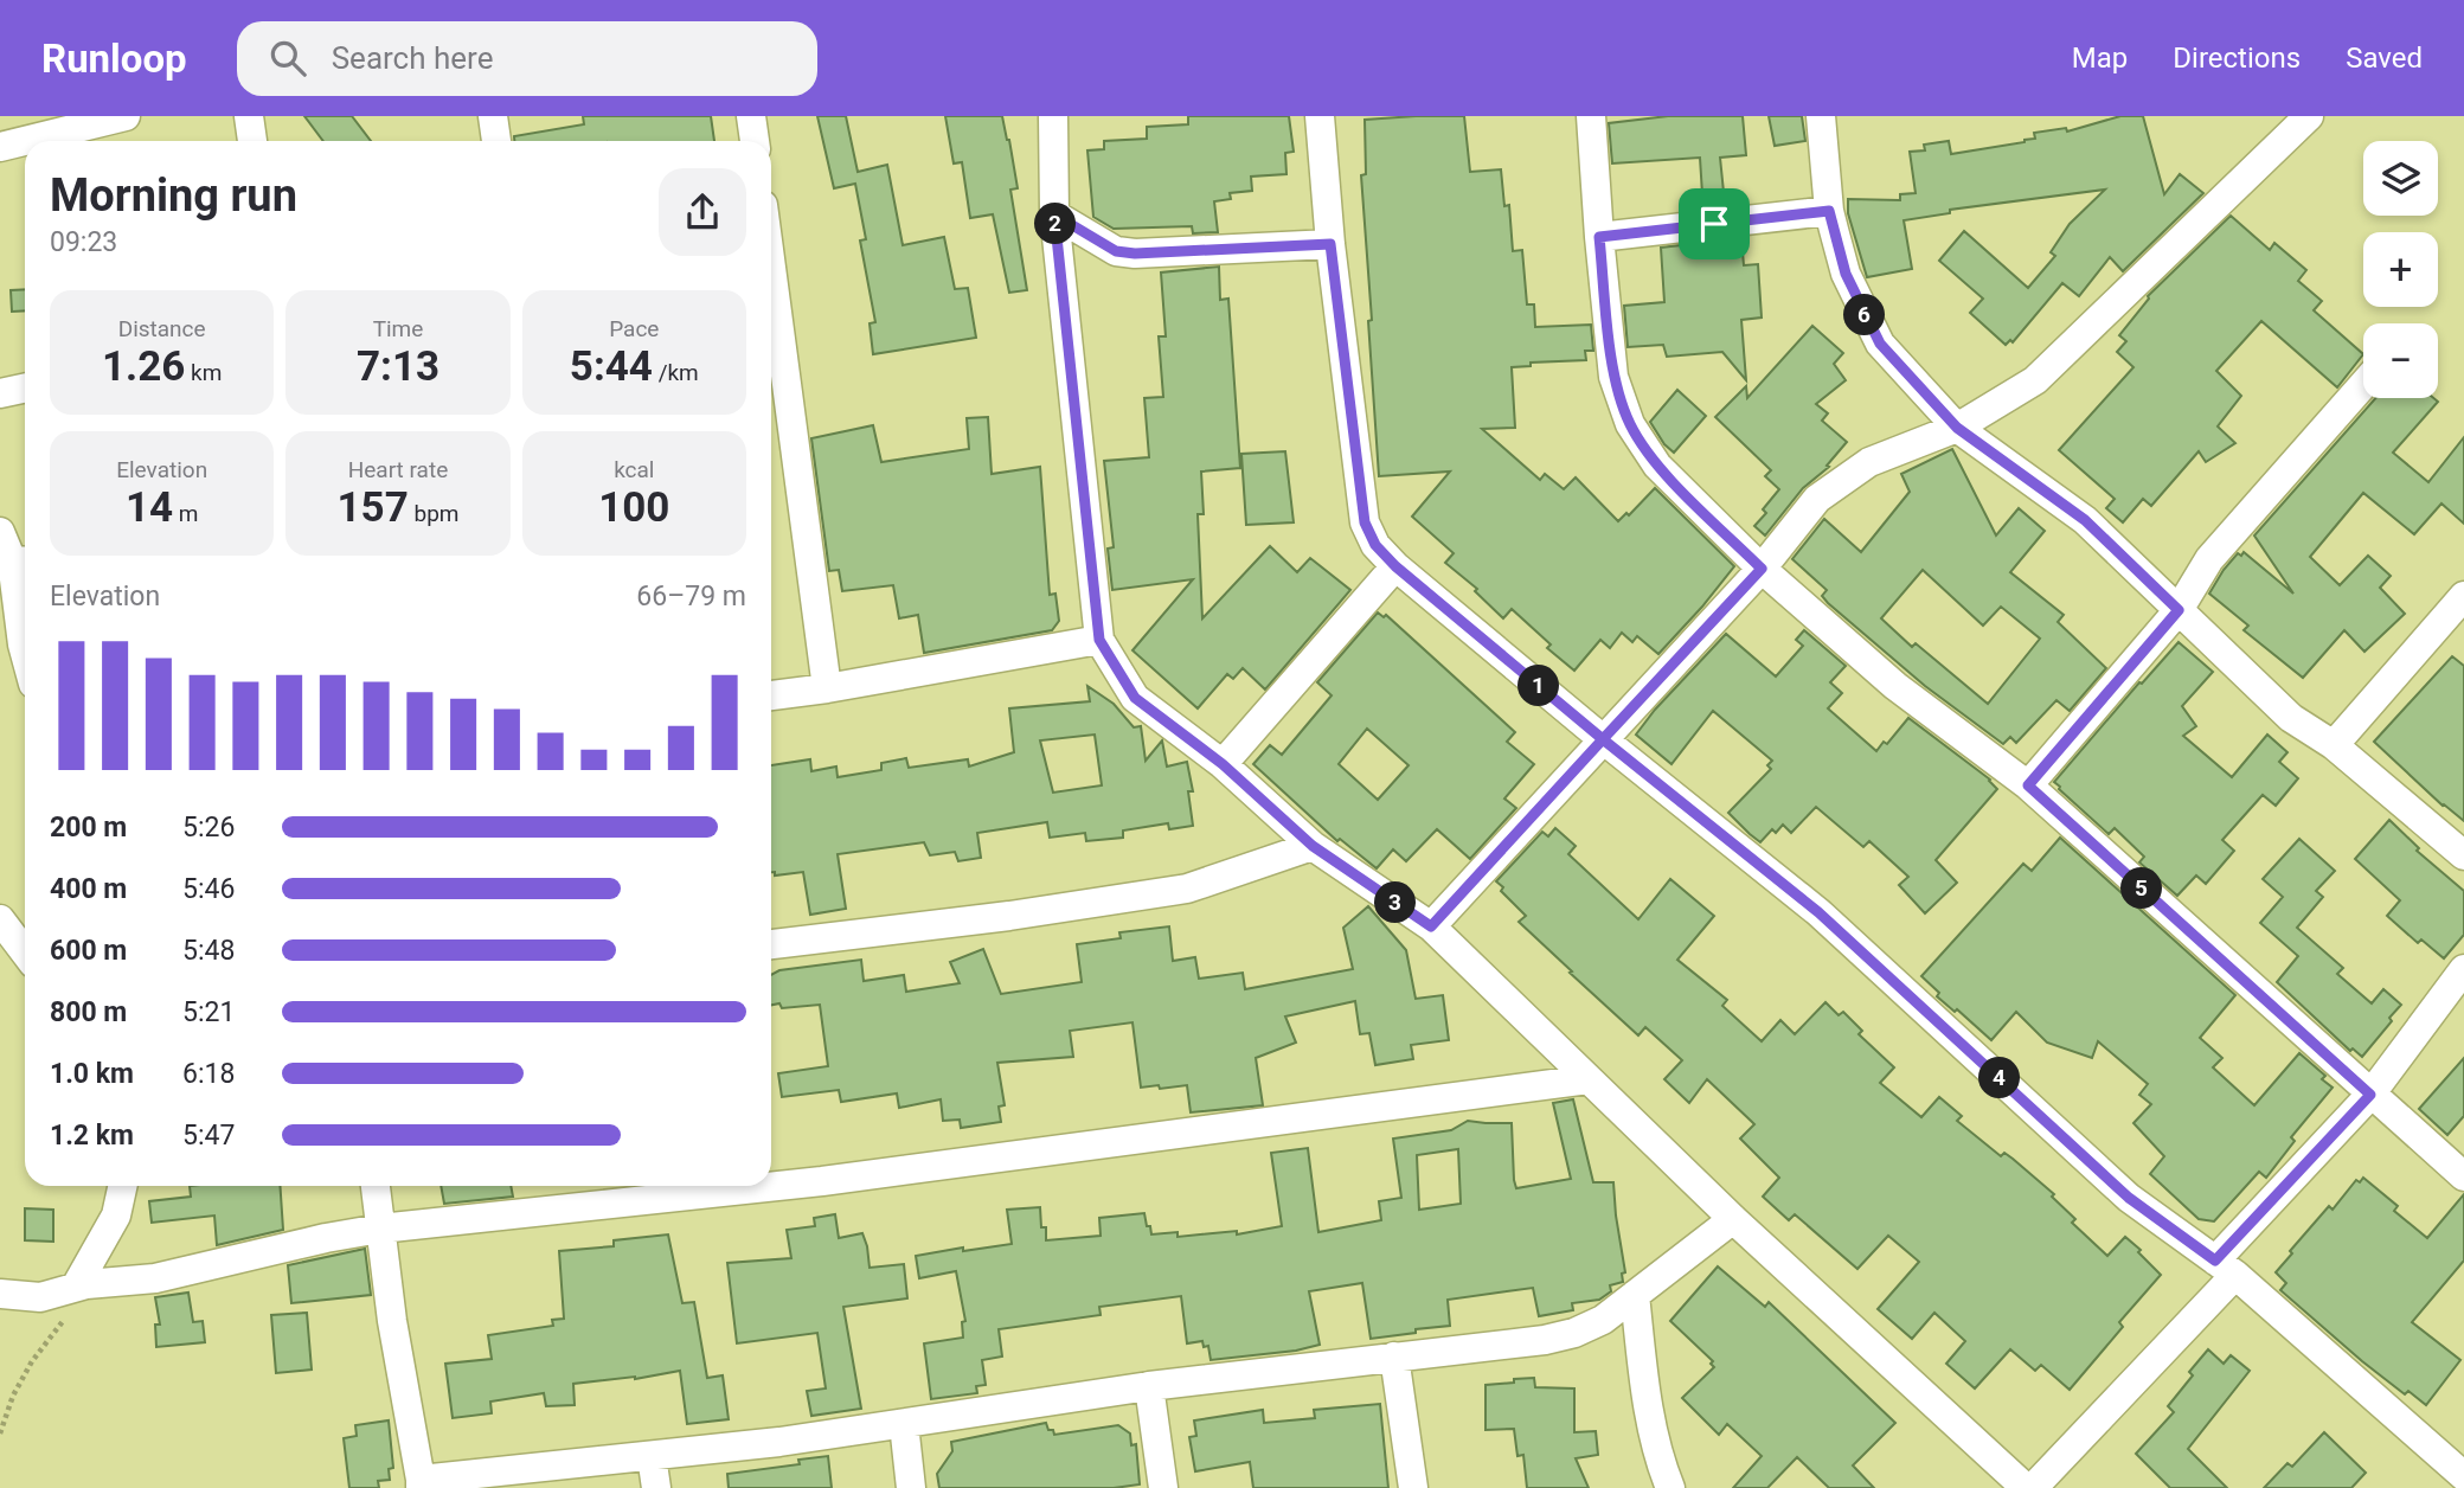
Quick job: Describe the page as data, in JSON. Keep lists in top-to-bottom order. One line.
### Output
{"page":{"header":"Runloop","search":"Search here","nav":["Map","Directions","Saved"],"map_buttons":["+","−"],"heading":["Morning run","09:23"],"pins":["2","6","1","5","3","4"],"stats":[["Distance","1.26 km"],["Time","7:13"],["Pace","5:44 /km"],["Elevation","14 m"],["Heart rate","157 bpm"],["kcal","100"]],"chart":["Elevation","66–79 m"],"list":[{"name":"200 m","note":"5:26"},{"name":"400 m","note":"5:46"},{"name":"600 m","note":"5:48"},{"name":"800 m","note":"5:21"},{"name":"1.0 km","note":"6:18"},{"name":"1.2 km","note":"5:47"}]}}
